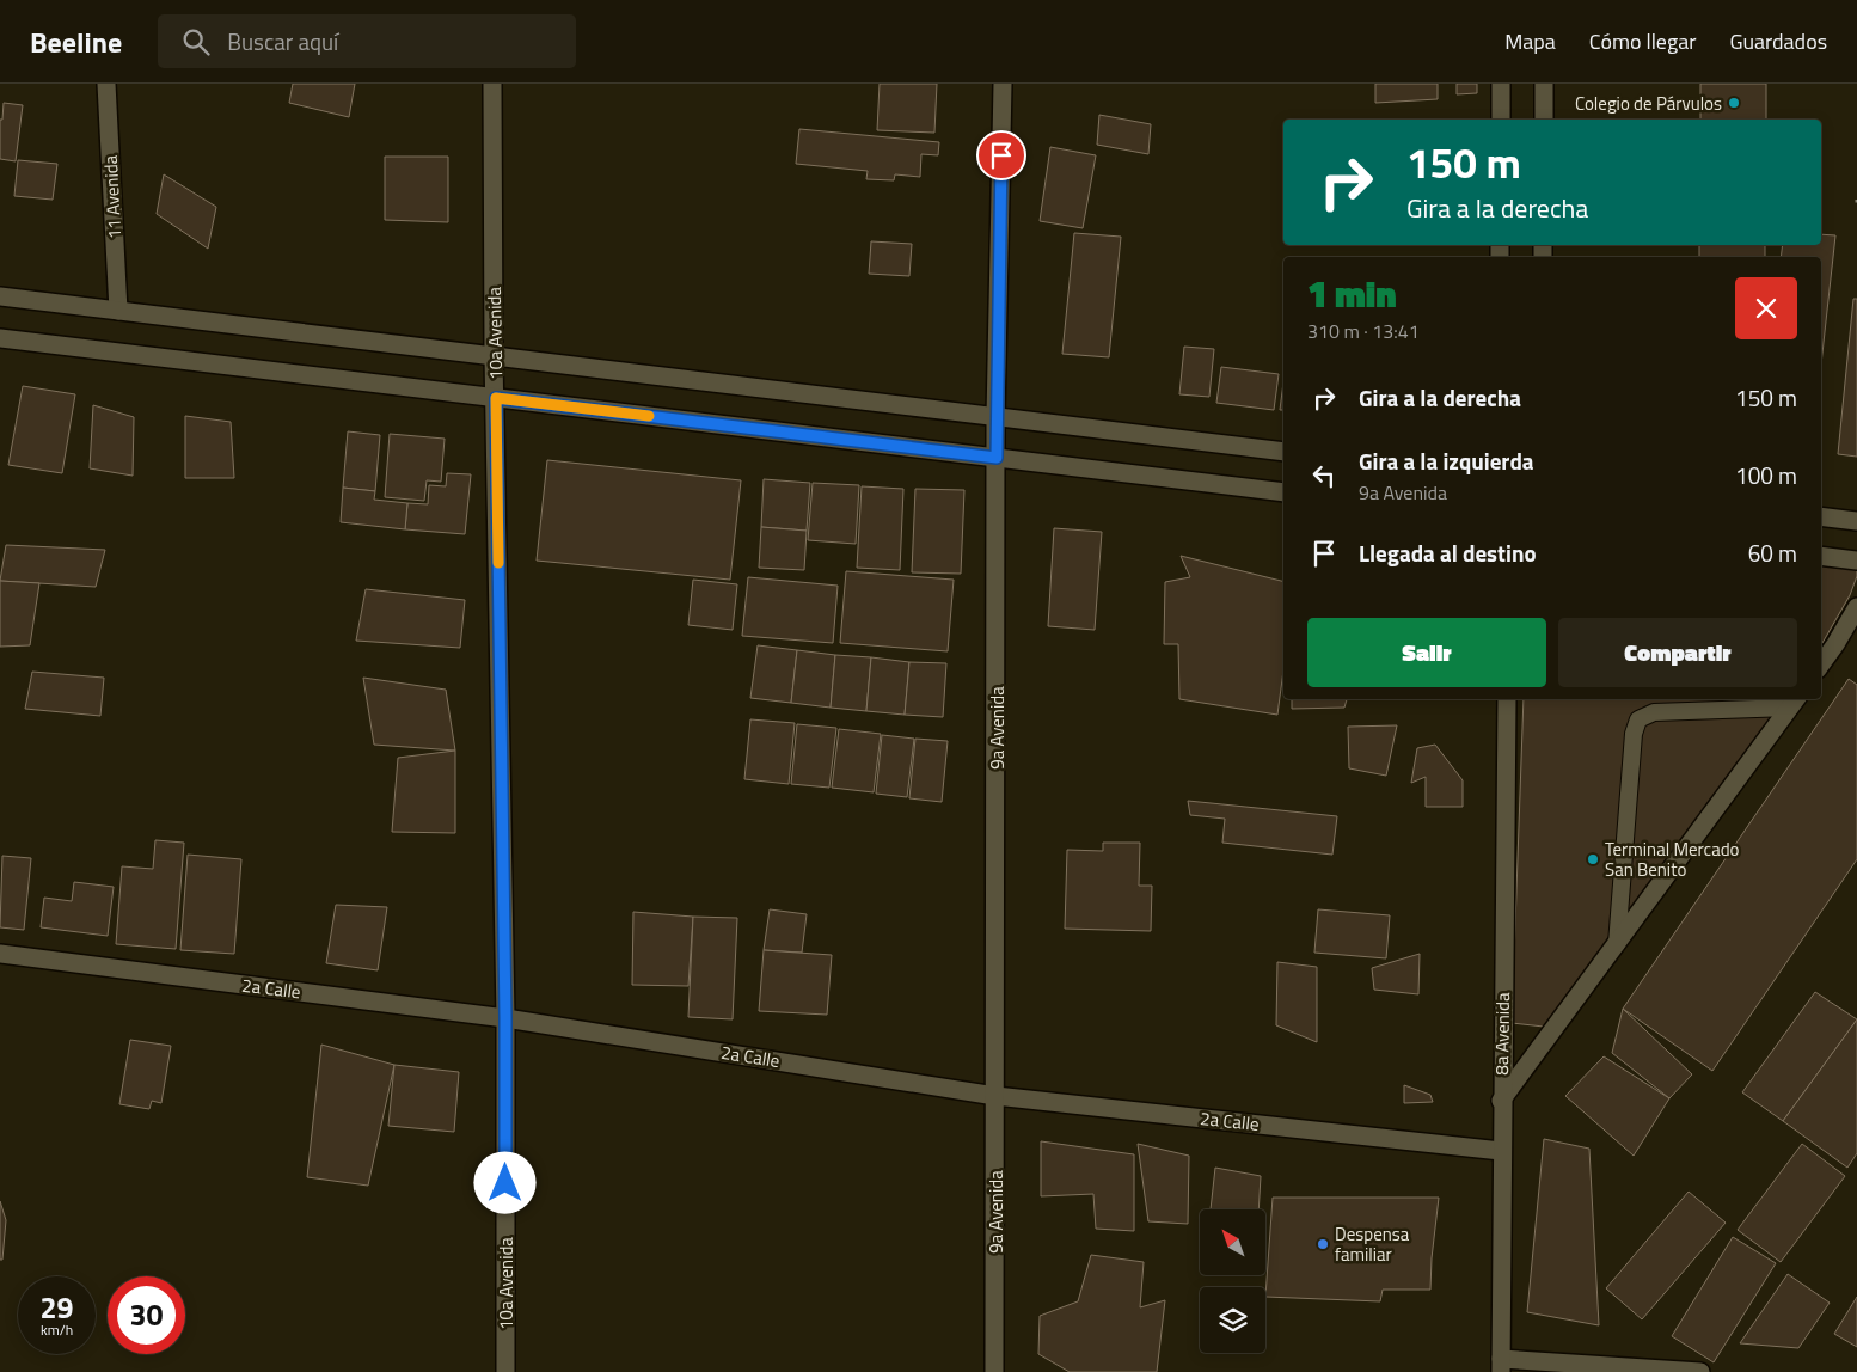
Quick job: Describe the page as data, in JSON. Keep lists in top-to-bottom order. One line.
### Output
{"streets":{"street":["11 Avenida","10a Avenida","9a Avenida","2a Calle","8a Avenida"]},"crossings":[["10a Avenida","2a Calle"],["9a Avenida","2a Calle"],["2a Calle","8a Avenida"]],"places":["Colegio de Párvulos","Terminal Mercado San Benito","Despensa familiar"],"north":"top left","page":{"header":"Beeline","search":"Buscar aquí","nav":["Mapa","Cómo llegar","Guardados"],"turn":["150 m","Gira a la derecha"],"heading":["1 min","310 m · 13:41"],"list":[{"name":"Gira a la derecha","value":"150 m"},{"name":"Gira a la izquierda","note":"9a Avenida","value":"100 m"},{"name":"Llegada al destino","value":"60 m"}],"buttons":["Salir","Compartir"],"speed":"29 km/h","limit":"30"}}
